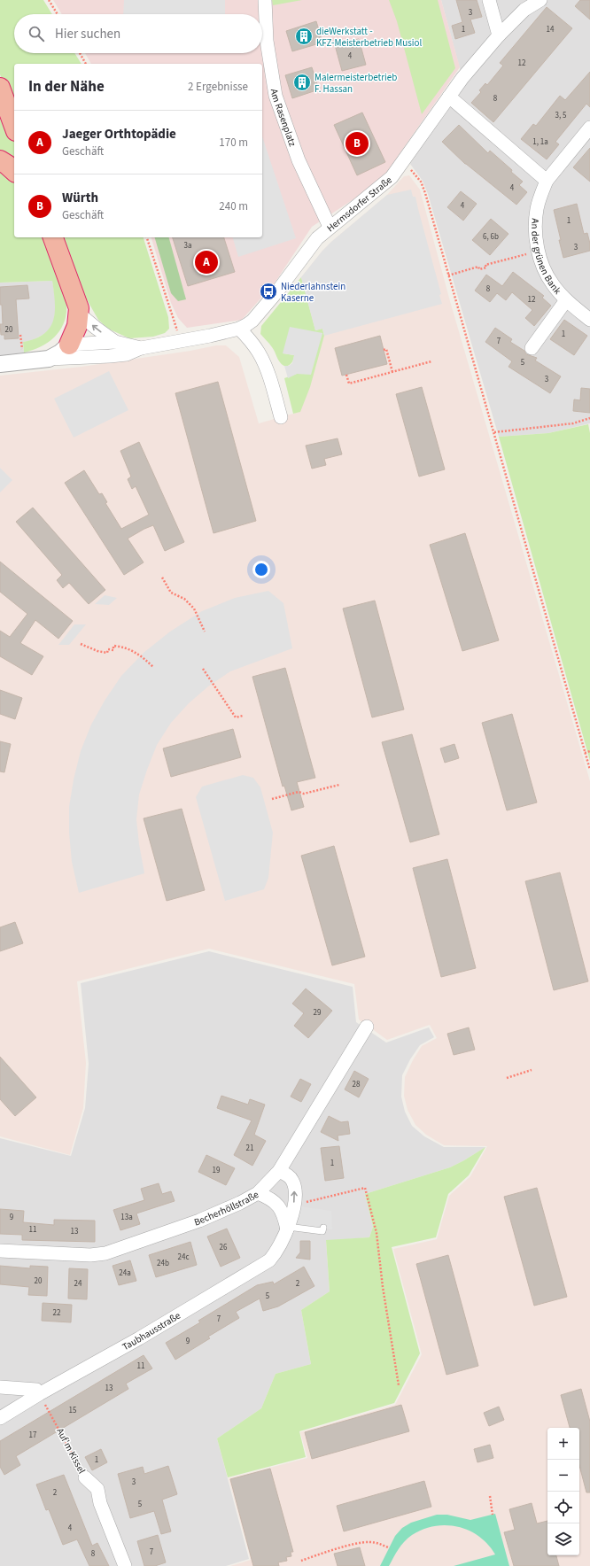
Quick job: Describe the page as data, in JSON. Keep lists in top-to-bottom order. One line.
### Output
{"streets":{"street":["Am Rasenplatz","Hermsdorfer Straße","An der grünen Bank","Becherhöllstraße","Taubhausstraße","Auf'm Kissel"]},"crossings":[["Am Rasenplatz","Hermsdorfer Straße"],["Taubhausstraße","Auf'm Kissel"]],"places":{"building":["dieWerkstatt - KFZ-Meisterbetrieb Musiol","Malermeisterbetrieb F. Hassan"],"bus stop":["Niederlahnstein Kaserne"]},"house_numbers":["3","1","14","4","12","8","3, 5","1, 1a","4","4","1","6, 6b","3a","3","8","12","20","1","7","5","3","29","28","21","1","19","9","13a","11","13","26","24c","24b","24a","20","24","2","5","22","7","9","11","13","15","17","1","3","2","5","4","7","8"],"page":{"search":"Hier suchen","heading":["In der Nähe","2 Ergebnisse"],"list":[{"mark":"A","name":"Jaeger Orthtopädie","note":"Geschäft","value":"170 m"},{"mark":"B","name":"Würth","note":"Geschäft","value":"240 m"}],"pins":["B","A"],"map_buttons":["+","−"]}}
